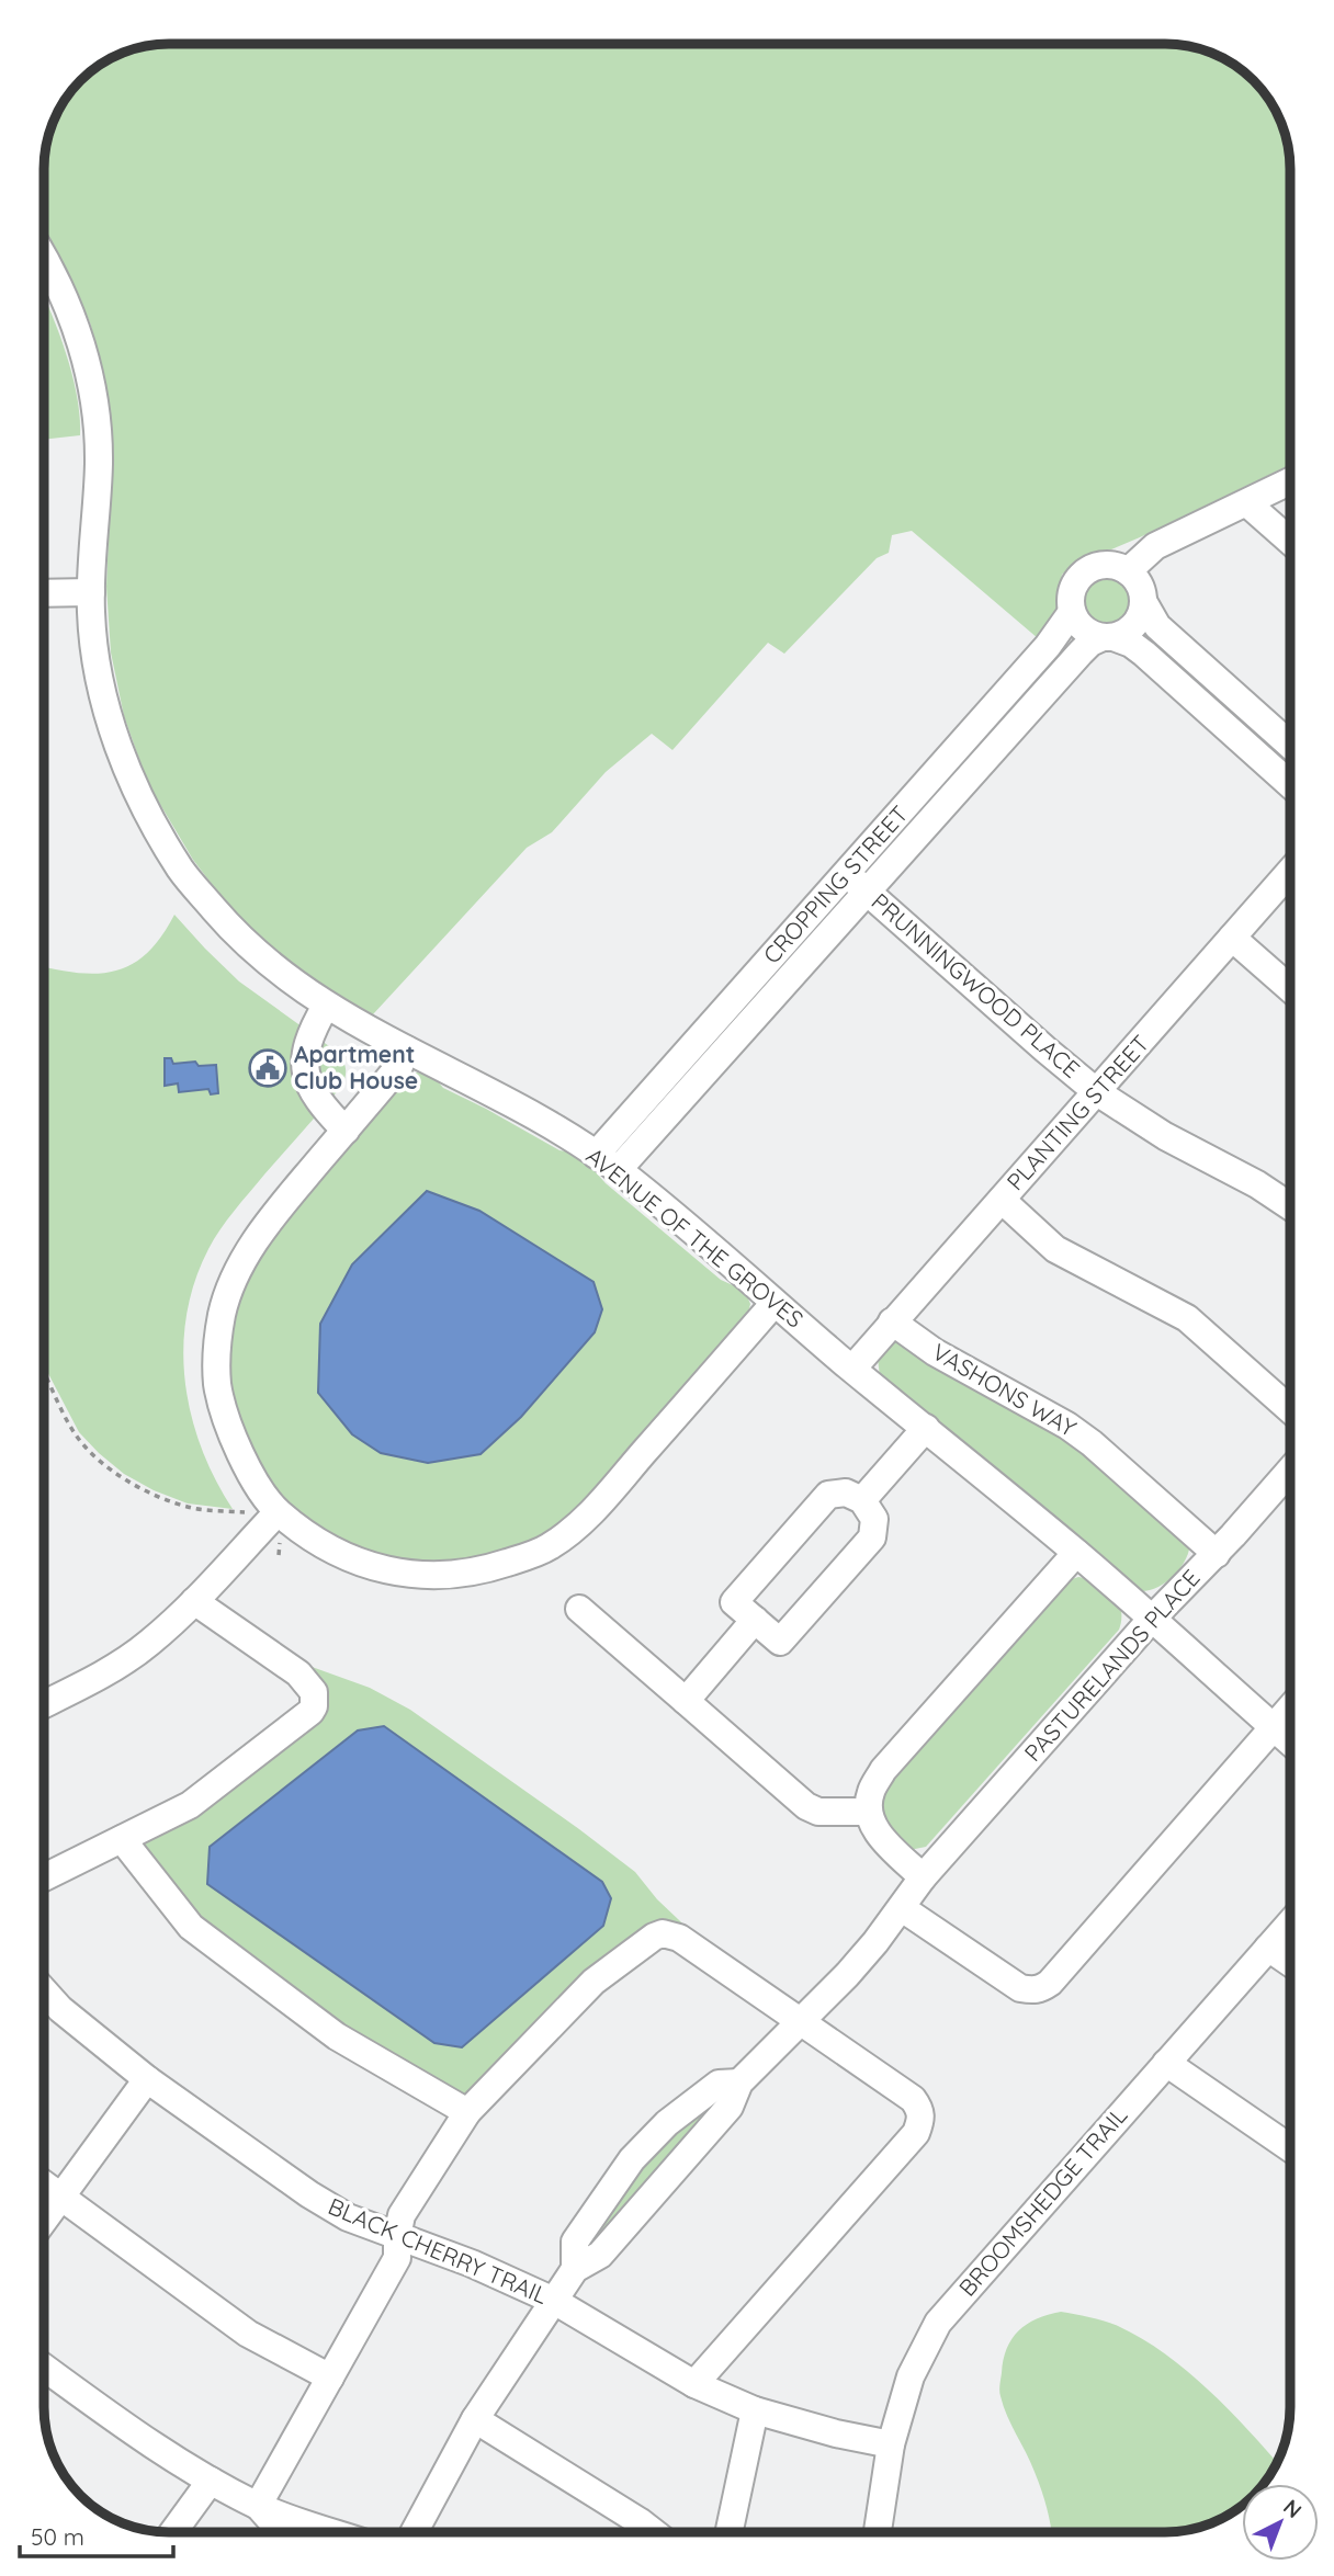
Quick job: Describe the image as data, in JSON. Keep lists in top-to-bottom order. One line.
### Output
{"streets":{"street":["CROPPING STREET","PRUNNINGWOOD PLACE","PLANTING STREET","AVENUE OF THE GROVES","VASHONS WAY","PASTURELANDS PLACE","BROOMSHEDGE TRAIL","BLACK CHERRY TRAIL"]},"crossings":[["CROPPING STREET","PRUNNINGWOOD PLACE"],["CROPPING STREET","AVENUE OF THE GROVES"],["PRUNNINGWOOD PLACE","PLANTING STREET"],["PLANTING STREET","AVENUE OF THE GROVES"],["PLANTING STREET","VASHONS WAY"],["AVENUE OF THE GROVES","PASTURELANDS PLACE"],["VASHONS WAY","PASTURELANDS PLACE"],["PASTURELANDS PLACE","BLACK CHERRY TRAIL"],["BROOMSHEDGE TRAIL","BLACK CHERRY TRAIL"]],"places":{"public building":["Apartment Club House"]},"scale_bar":"50 m","north":"top right"}
